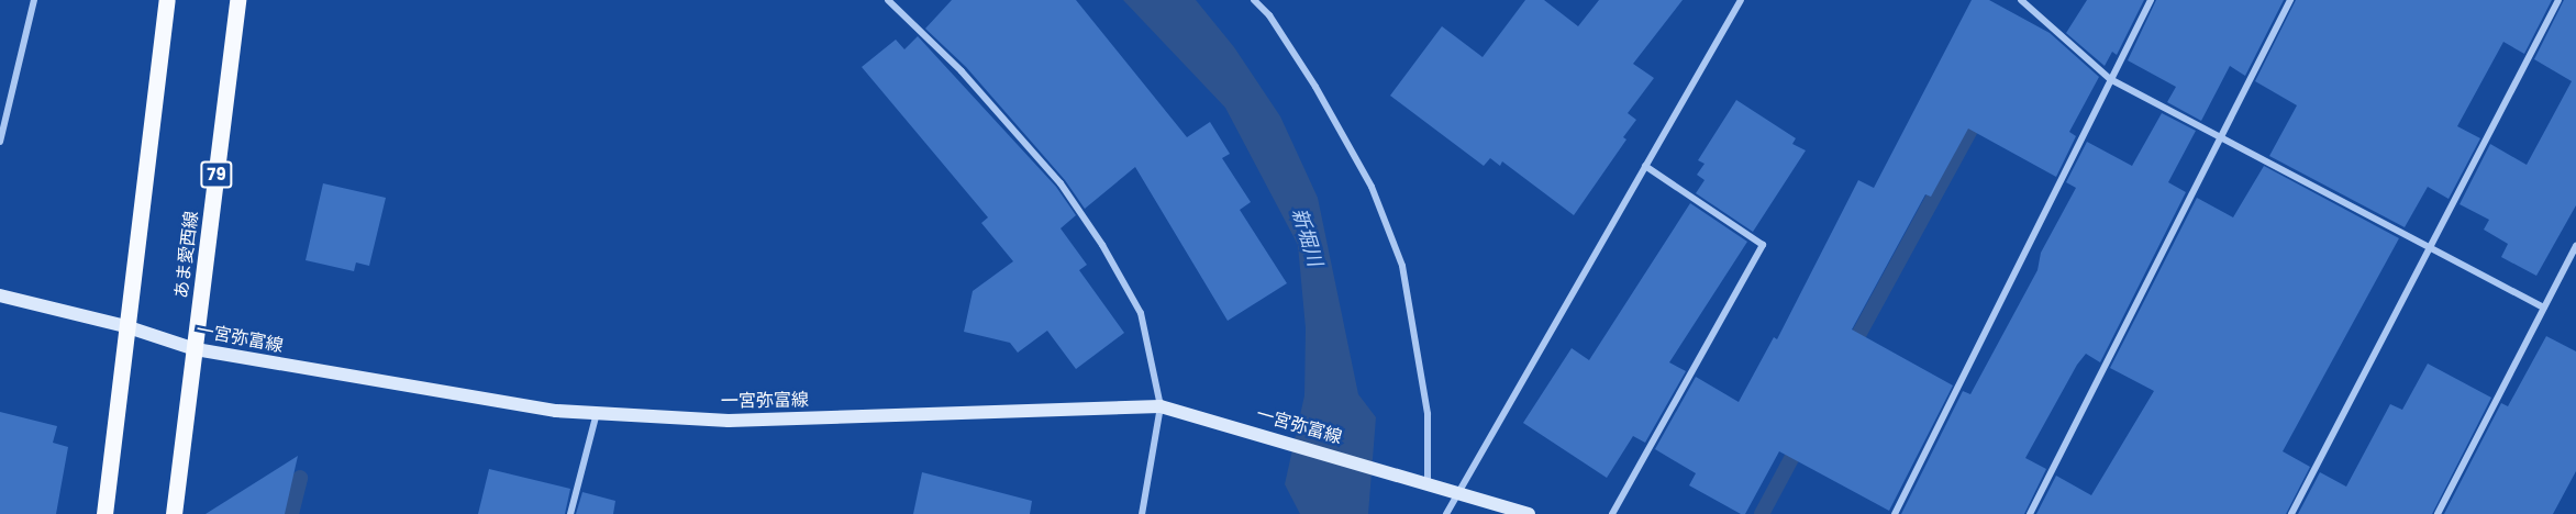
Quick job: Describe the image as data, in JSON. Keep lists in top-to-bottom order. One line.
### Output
{"streets":{"main road":["79","あま愛西線","一宮弥富線"]},"crossings":[["あま愛西線","一宮弥富線"]],"water":["新堀川"]}
